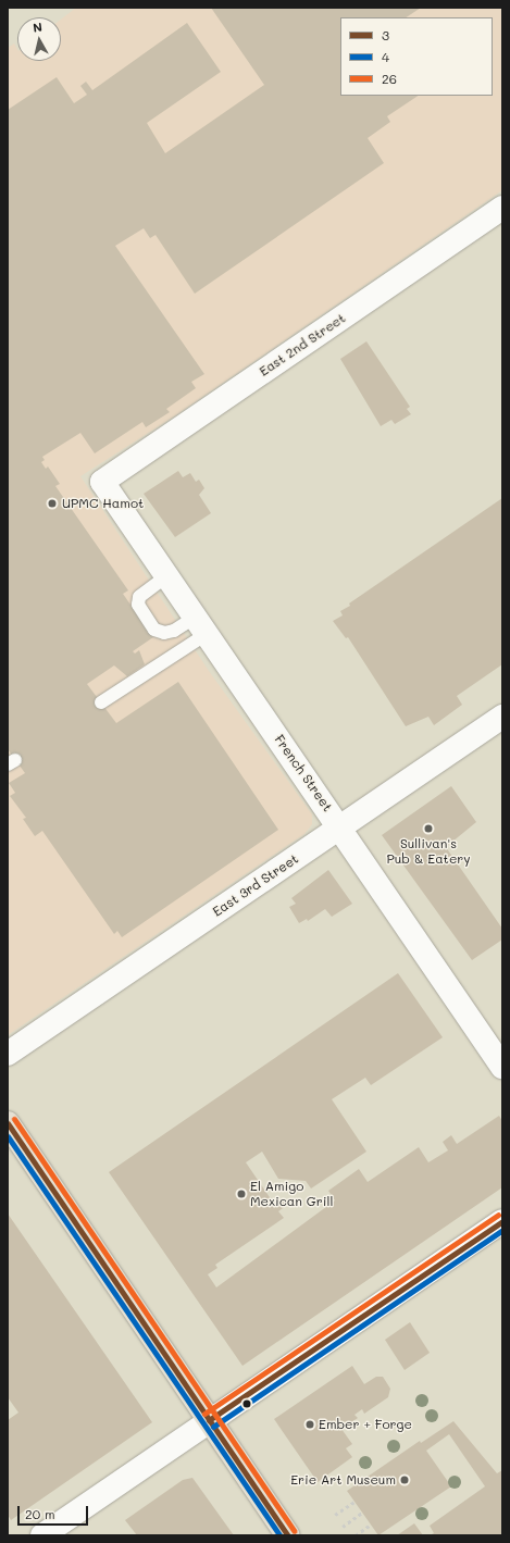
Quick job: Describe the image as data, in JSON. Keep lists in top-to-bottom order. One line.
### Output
{"streets":{"street":["East 2nd Street","French Street","East 3rd Street"]},"crossings":[["East 2nd Street","French Street"],["French Street","East 3rd Street"]],"places":["UPMC Hamot","Sullivan's Pub & Eatery","El Amigo Mexican Grill","Ember + Forge","Erie Art Museum"],"lines":["transit line 26","transit line 3","transit line 4"],"legend":["3","4","26"],"scale_bar":"20 m","north":"top"}
